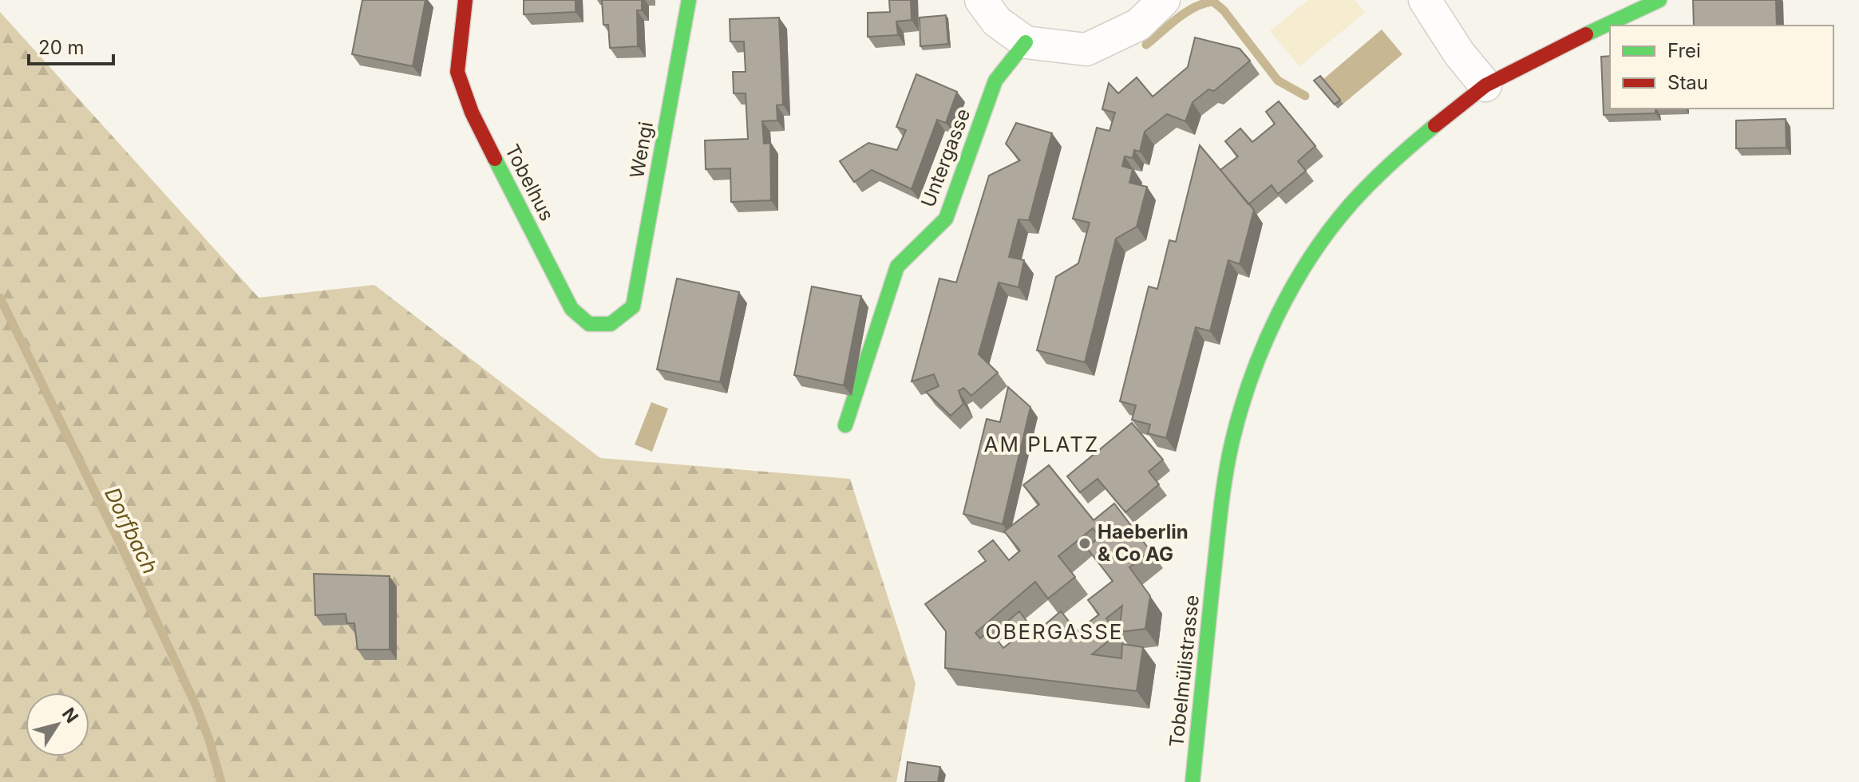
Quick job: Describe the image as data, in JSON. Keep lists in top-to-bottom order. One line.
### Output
{"streets":{"street":["Wengi","Untergasse","Tobelhus","Tobelmülistrasse"]},"crossings":[["Wengi","Tobelhus"]],"districts":["AM PLATZ","OBERGASSE"],"water":["Dorfbach"],"places":["Haeberlin & Co AG"],"legend":["Frei","Stau"],"scale_bar":"20 m","north":"top right"}
